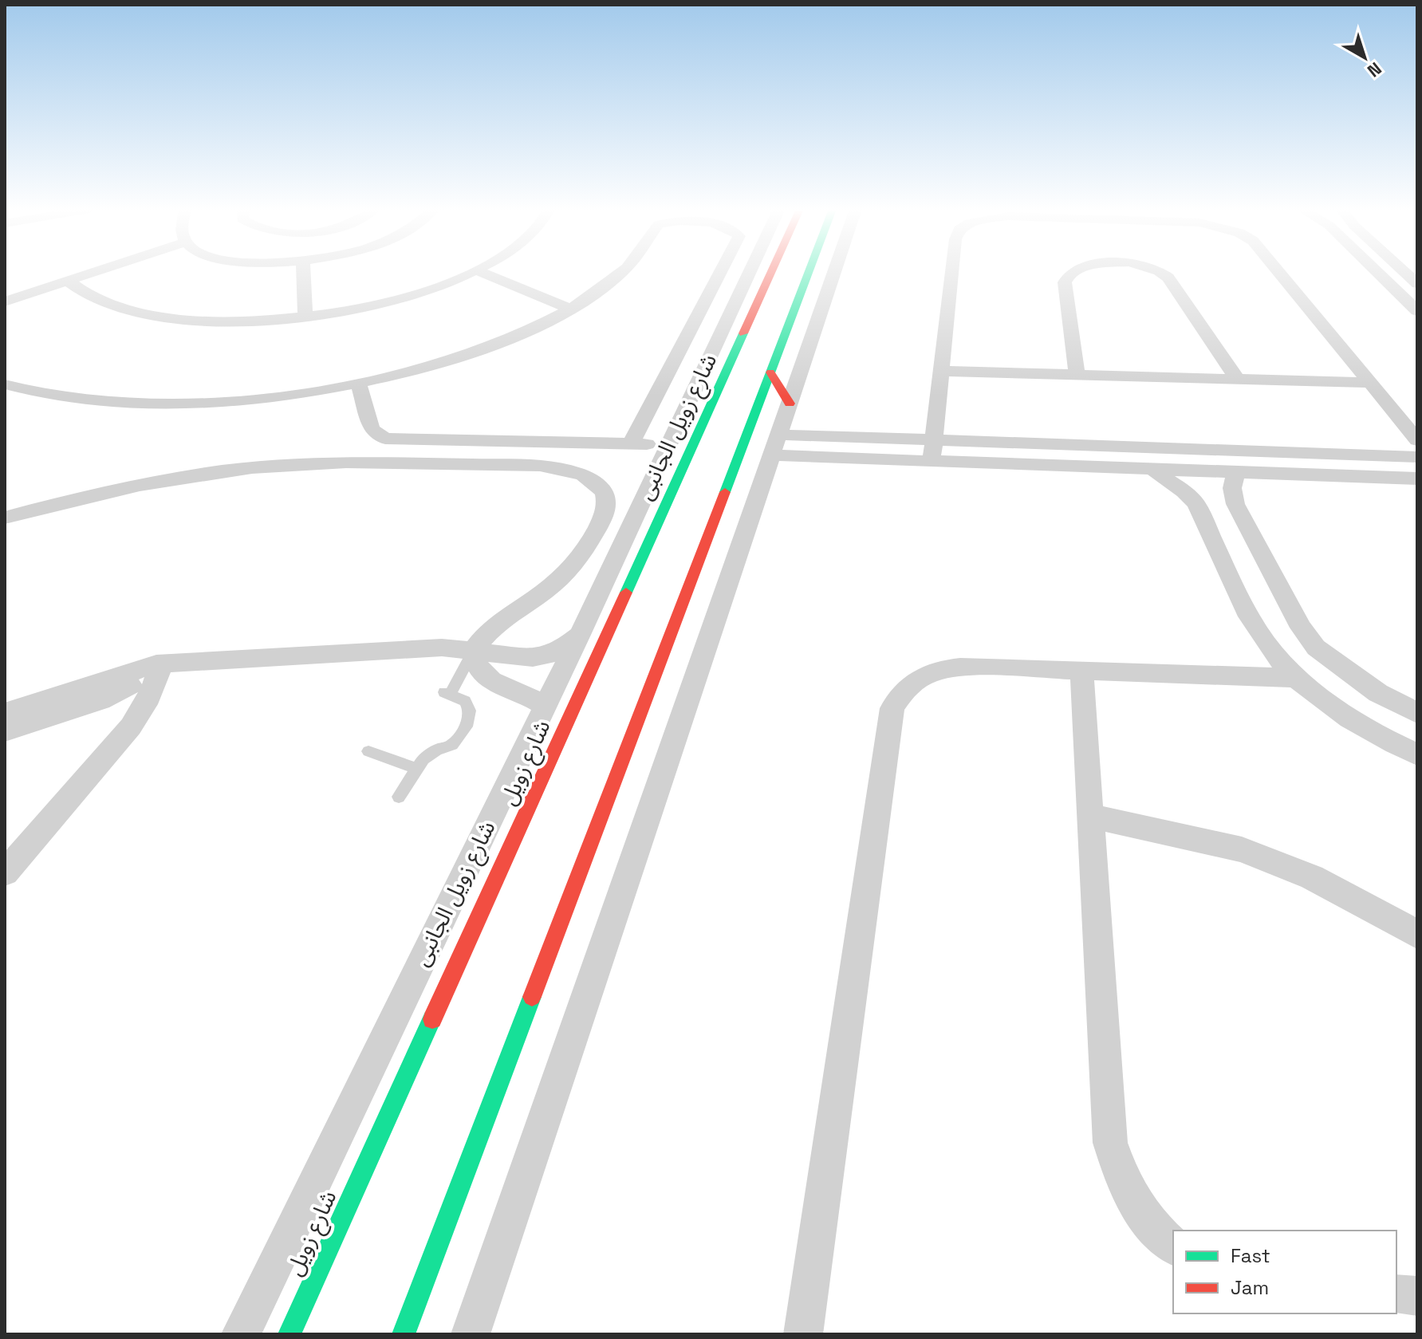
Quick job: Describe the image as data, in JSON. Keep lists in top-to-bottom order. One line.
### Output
{"streets":{"main road":["شارع زويل"],"street":["شارع زويل الجانبى"]},"crossings":[["شارع زويل الجانبى","شارع زويل"]],"legend":["Fast","Jam"],"north":"bottom right"}
